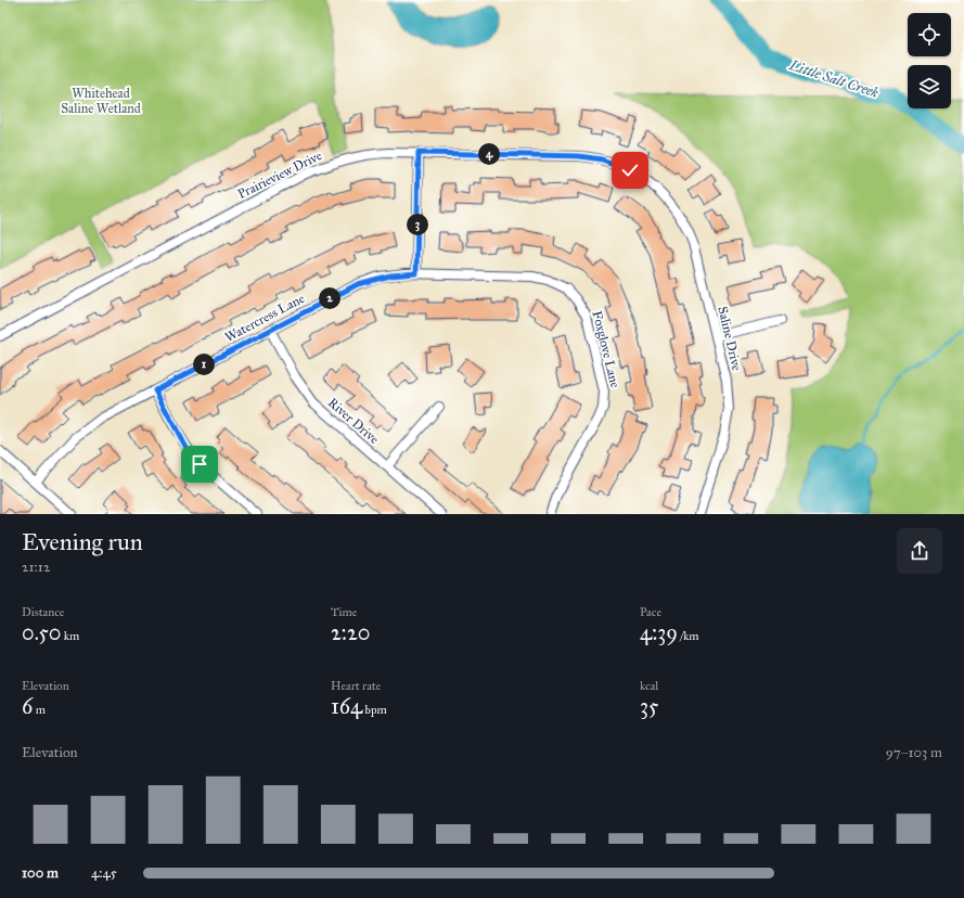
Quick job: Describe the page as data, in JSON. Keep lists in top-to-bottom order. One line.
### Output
{"streets":{"street":["Prairieview Drive","Watercress Lane","Saline Drive","Foxglove Lane","River Drive"]},"crossings":[["Prairieview Drive","Saline Drive"],["Watercress Lane","Foxglove Lane"],["Watercress Lane","River Drive"]],"water":["Little Salt Creek"],"parks":["Whitehead Saline Wetland"],"page":{"pins":["4","3","2","1"],"heading":["Evening run","21:12"],"stats":[["Distance","0.50 km"],["Time","2:20"],["Pace","4:39 /km"],["Elevation","6 m"],["Heart rate","164 bpm"],["kcal","35"]],"chart":["Elevation","97–103 m"],"list":[{"name":"100 m","note":"4:45"}]}}
